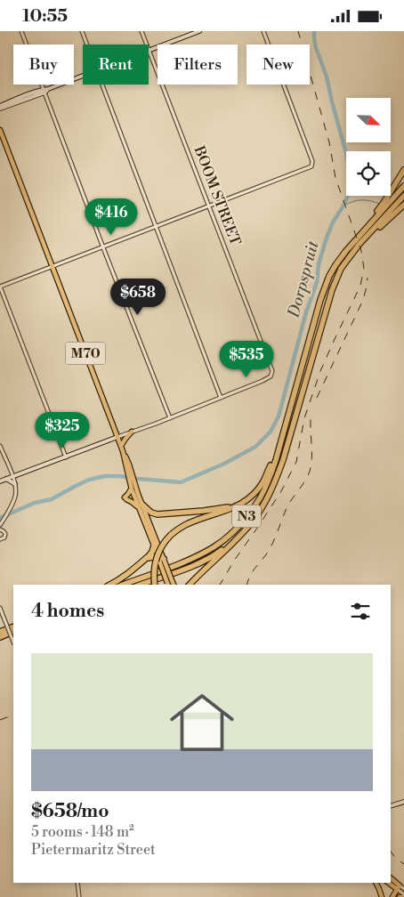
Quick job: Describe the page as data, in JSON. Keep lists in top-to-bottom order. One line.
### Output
{"streets":{"highway":["N3"],"main road":["M70"],"street":["BOOM STREET"]},"water":["Dorpspruit"],"north":"bottom right","page":{"status":"10:55","chip":["Buy","Rent","Filters","New"],"price":["$416","$658","$535","$325"],"heading":"4 homes","list":[{"name":"$658/mo","note":"5 rooms · 148 m² · Pietermaritz Street"}]}}
